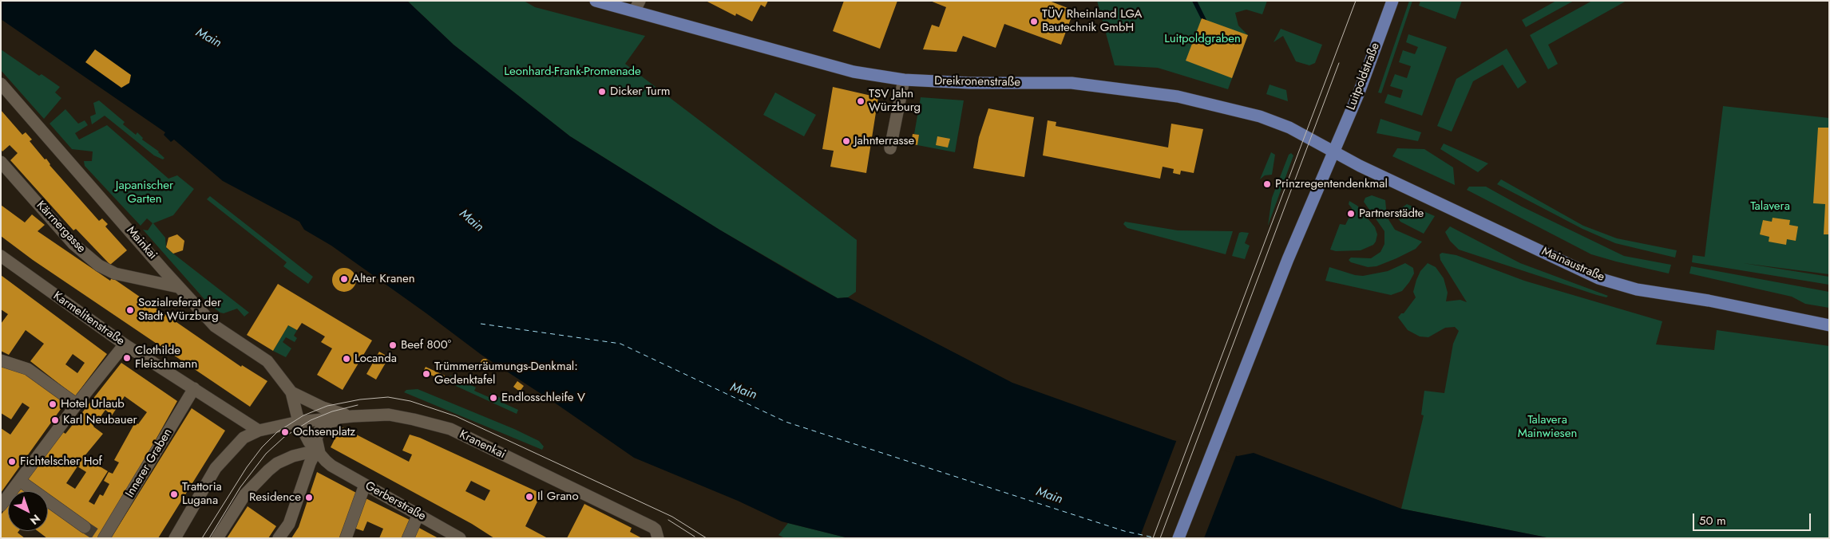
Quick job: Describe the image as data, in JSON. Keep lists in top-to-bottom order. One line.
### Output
{"streets":{"main road":["Luitpoldstraße","Dreikronenstraße","Mainaustraße"],"street":["Kärrnergasse","Mainkai","Karmelitenstraße","Kranenkai","Innerer Graben","Gerberstraße"]},"crossings":[["Luitpoldstraße","Dreikronenstraße"],["Luitpoldstraße","Mainaustraße"],["Dreikronenstraße","Mainaustraße"],["Kärrnergasse","Mainkai"],["Mainkai","Kranenkai"],["Mainkai","Gerberstraße"],["Karmelitenstraße","Kranenkai"],["Karmelitenstraße","Innerer Graben"],["Kranenkai","Gerberstraße"]],"water":["Main"],"parks":["Luitpoldgraben","Leonhard-Frank-Promenade","Japanischer Garten","Talavera","Talavera Mainwiesen"],"places":["TÜV Rheinland LGA Bautechnik GmbH","Dicker Turm","TSV Jahn Würzburg","Jahnterrasse","Prinzregentendenkmal","Partnerstädte","Alter Kranen","Sozialreferat der Stadt Würzburg","Beef 800°","Clothilde Fleischmann","Locanda","Trümmerräumungs-Denkmal: Gedenktafel","Endlosschleife V","Hotel Urlaub","Karl Neubauer","Ochsenplatz","Fichtelscher Hof","Trattoria Lugana","Il Grano","Residence"],"scale_bar":"50 m","north":"bottom right"}
